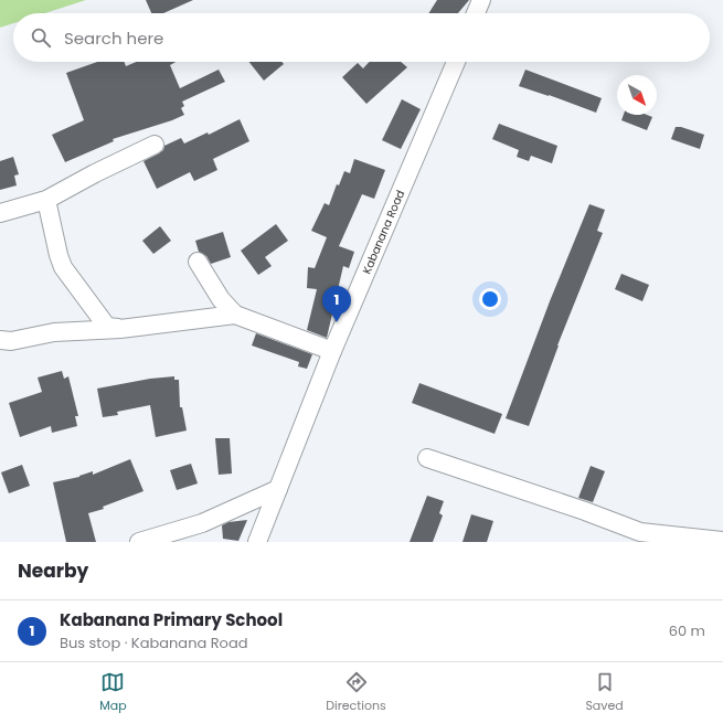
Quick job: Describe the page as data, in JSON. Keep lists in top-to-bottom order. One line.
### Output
{"streets":{"street":["Kabanana Road"]},"north":"bottom right","page":{"search":"Search here","pins":"1","heading":"Nearby","list":[{"mark":"1","name":"Kabanana Primary School","note":"Bus stop · Kabanana Road","value":"60 m"}],"nav":["Map","Directions","Saved"]}}
